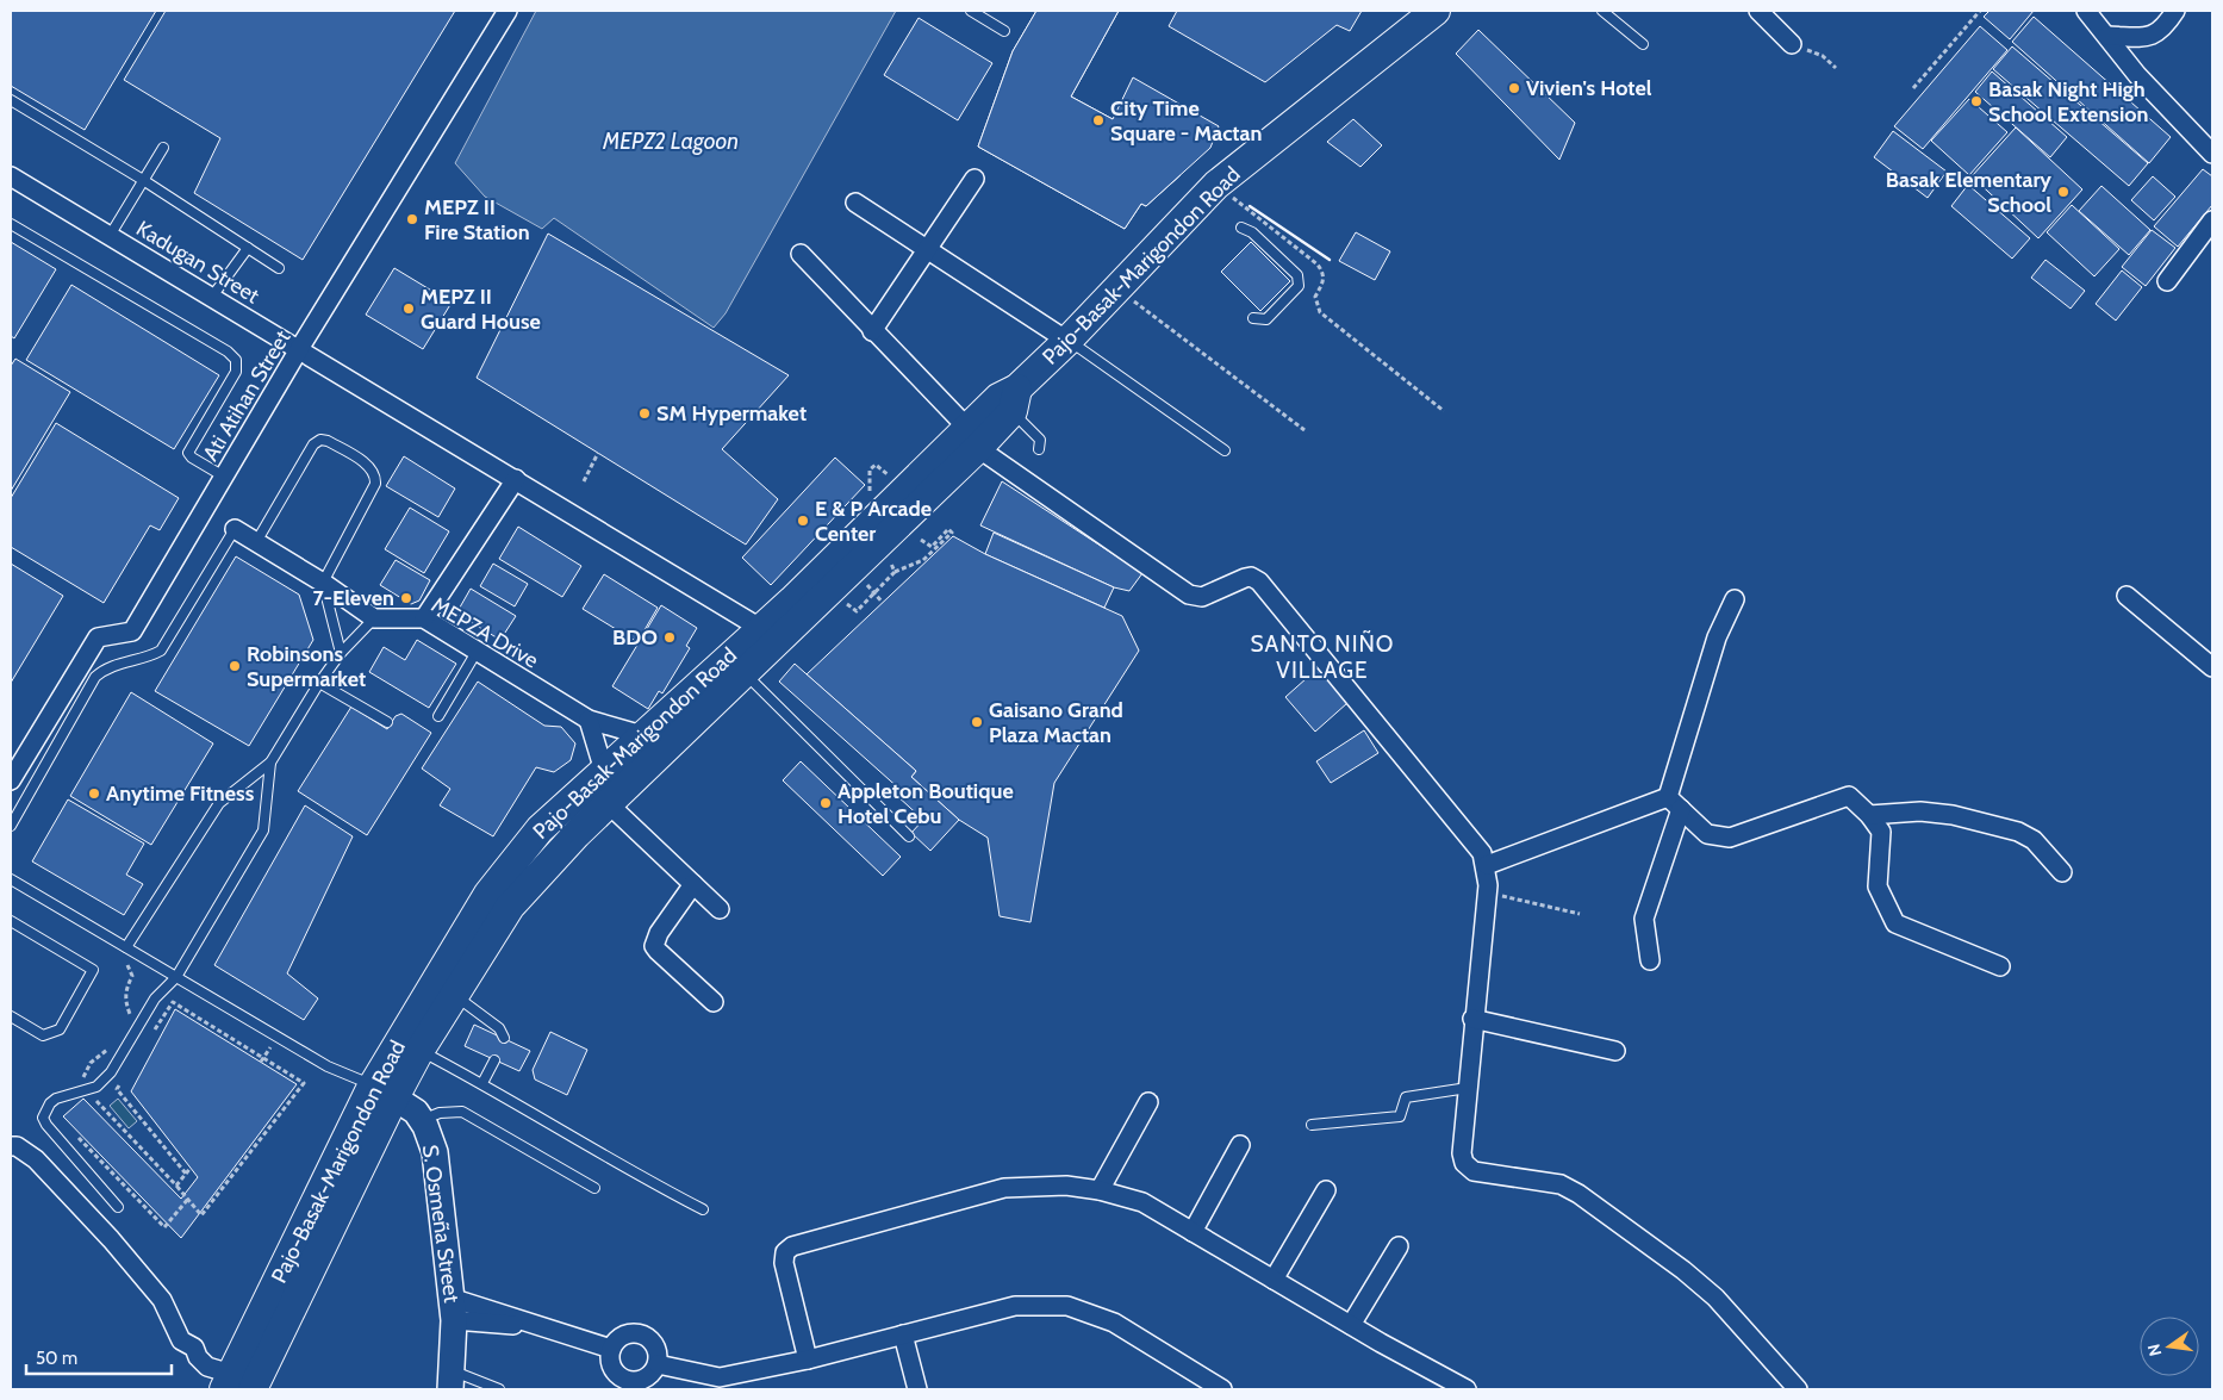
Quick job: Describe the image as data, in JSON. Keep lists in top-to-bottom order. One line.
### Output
{"streets":{"main road":["Pajo-Basak-Marigondon Road"],"street":["Kadugan Street","Ati Atihan Street","MEPZA Drive","S. Osmeña Street"]},"crossings":[["Kadugan Street","Ati Atihan Street"],["Pajo-Basak-Marigondon Road","MEPZA Drive"],["Pajo-Basak-Marigondon Road","S. Osmeña Street"]],"districts":["SANTO NIÑO VILLAGE"],"water":["MEPZ2 Lagoon"],"places":["Vivien's Hotel","Basak Night High School Extension","City Time Square - Mactan","Basak Elementary School","MEPZ II Fire Station","MEPZ II Guard House","SM Hypermaket","E & P Arcade Center","7-Eleven","BDO","Robinsons Supermarket","Gaisano Grand Plaza Mactan","Anytime Fitness","Appleton Boutique Hotel Cebu"],"scale_bar":"50 m","north":"left"}
